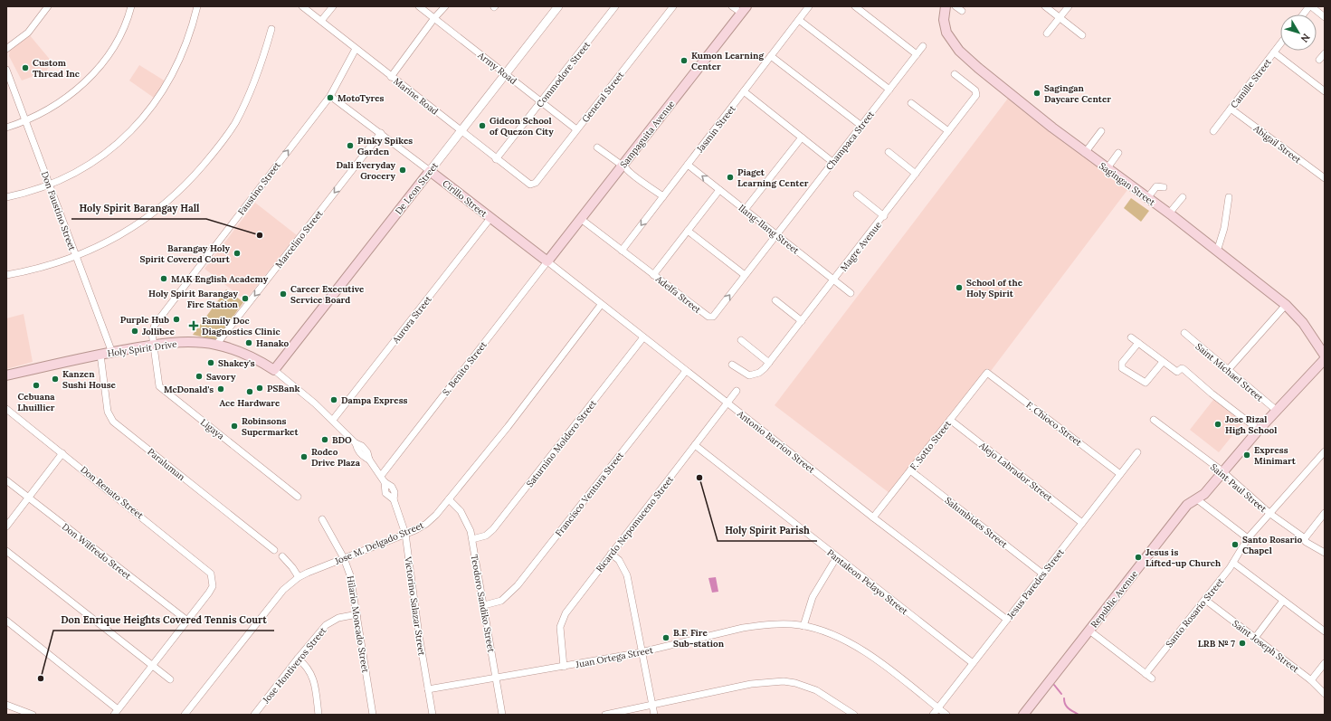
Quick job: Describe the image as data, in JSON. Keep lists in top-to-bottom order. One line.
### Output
{"streets":{"main road":["Sampaguita Avenue","Sagingan Street","De Leon Street","Cirillo Street","Holy Spirit Drive","Republic Avenue"],"street":["Army Road","Commodore Street","Camille Street","Marine Road","General Street","Jasmin Street","Champaca Street","Abigail Street","Faustino Street","Don Faustino Street","Ilang-Ilang Street","Marcelino Street","Magre Avenue","Adelfa Street","Aurora Street","S. Benito Street","Saint Michael Street","F. Chioco Street","Ligaya","Antonio Barrion Street","Saturnino Moldero Street","F. Sotto Street","Paraluman","Alejo Labrador Street","Saint Paul Street","Don Renato Street","Francisco Ventura Street","Salumbides Street","Ricardo Nepomuceno Street","Jose M. Delgado Street","Don Wilfredo Street","Pantaleon Pelayo Street","Jesus Paredes Street","Teodoro Sandiko Street","Victorino Salazar Street","Santo Rosario Street","Hilario Moncado Street","Saint Joseph Street","Juan Ortega Street","Jose Hontiveros Street"]},"crossings":[["Army Road","Commodore Street"],["Army Road","General Street"],["Army Road","De Leon Street"],["Commodore Street","Marine Road"],["Camille Street","Abigail Street"],["Marine Road","General Street"],["Marine Road","Faustino Street"],["Marine Road","De Leon Street"],["Jasmin Street","Ilang-Ilang Street"],["Jasmin Street","Adelfa Street"],["Sampaguita Avenue","Cirillo Street"],["Sampaguita Avenue","Adelfa Street"],["Sampaguita Avenue","S. Benito Street"],["Sampaguita Avenue","Antonio Barrion Street"],["Champaca Street","Ilang-Ilang Street"],["Champaca Street","Adelfa Street"],["Faustino Street","Cirillo Street"],["Faustino Street","Holy Spirit Drive"],["Faustino Street","Ligaya"],["De Leon Street","Cirillo Street"],["De Leon Street","Holy Spirit Drive"],["De Leon Street","Victorino Salazar Street"],["Cirillo Street","Marcelino Street"],["Cirillo Street","Aurora Street"],["Cirillo Street","S. Benito Street"],["Cirillo Street","Antonio Barrion Street"],["Don Faustino Street","Holy Spirit Drive"],["Ilang-Ilang Street","Magre Avenue"],["Ilang-Ilang Street","Adelfa Street"],["Marcelino Street","Holy Spirit Drive"],["Aurora Street","Victorino Salazar Street"],["Holy Spirit Drive","Ligaya"],["Holy Spirit Drive","Paraluman"],["Holy Spirit Drive","Victorino Salazar Street"],["S. Benito Street","Antonio Barrion Street"],["S. Benito Street","Victorino Salazar Street"],["Saint Michael Street","Republic Avenue"],["F. Chioco Street","F. Sotto Street"],["F. Chioco Street","Jesus Paredes Street"],["Antonio Barrion Street","Saturnino Moldero Street"],["Antonio Barrion Street","F. Sotto Street"],["Antonio Barrion Street","Francisco Ventura Street"],["Antonio Barrion Street","Ricardo Nepomuceno Street"],["Antonio Barrion Street","Jose M. Delgado Street"],["Antonio Barrion Street","Jesus Paredes Street"],["Saturnino Moldero Street","Teodoro Sandiko Street"],["F. Sotto Street","Alejo Labrador Street"],["F. Sotto Street","Salumbides Street"],["Alejo Labrador Street","Jesus Paredes Street"],["Saint Paul Street","Republic Avenue"],["Saint Paul Street","Santo Rosario Street"],["Don Renato Street","Don Wilfredo Street"],["Francisco Ventura Street","Teodoro Sandiko Street"],["Salumbides Street","Jesus Paredes Street"],["Ricardo Nepomuceno Street","Pantaleon Pelayo Street"],["Ricardo Nepomuceno Street","Juan Ortega Street"],["Jose M. Delgado Street","Teodoro Sandiko Street"],["Jose M. Delgado Street","Victorino Salazar Street"],["Jose M. Delgado Street","Hilario Moncado Street"],["Pantaleon Pelayo Street","Jesus Paredes Street"],["Jesus Paredes Street","Juan Ortega Street"],["Teodoro Sandiko Street","Juan Ortega Street"],["Victorino Salazar Street","Juan Ortega Street"],["Santo Rosario Street","Saint Joseph Street"],["Hilario Moncado Street","Jose Hontiveros Street"]],"one_way":["Faustino Street","Marcelino Street"],"places":{"other":["Kumon Learning Center","Custom Thread Inc","Sagingan Daycare Center","MotoTyres","Gideon School of Quezon City","Pinky Spikes Garden","Dali Everyday Grocery","Piaget Learning Center","Holy Spirit Barangay Hall","Barangay Holy Spirit Covered Court","MAK English Academy","School of the Holy Spirit","Career Executive Service Board","Holy Spirit Barangay Fire Station","Purple Hub","Jollibee","Hanako","Shakey's","Savory","Kanzen Sushi House","Cebuana Lhuillier","PSBank","McDonald's","Ace Hardware","Dampa Express","Jose Rizal High School","Robinsons Supermarket","BDO","Express Minimart","Rodeo Drive Plaza","Holy Spirit Parish","Santo Rosario Chapel","Jesus is Lifted-up Church","B.F. Fire Sub-station","LRB № 7","Don Enrique Heights Covered Tennis Court"],"health":["Family Doc Diagnostics Clinic"]},"north":"bottom right"}
